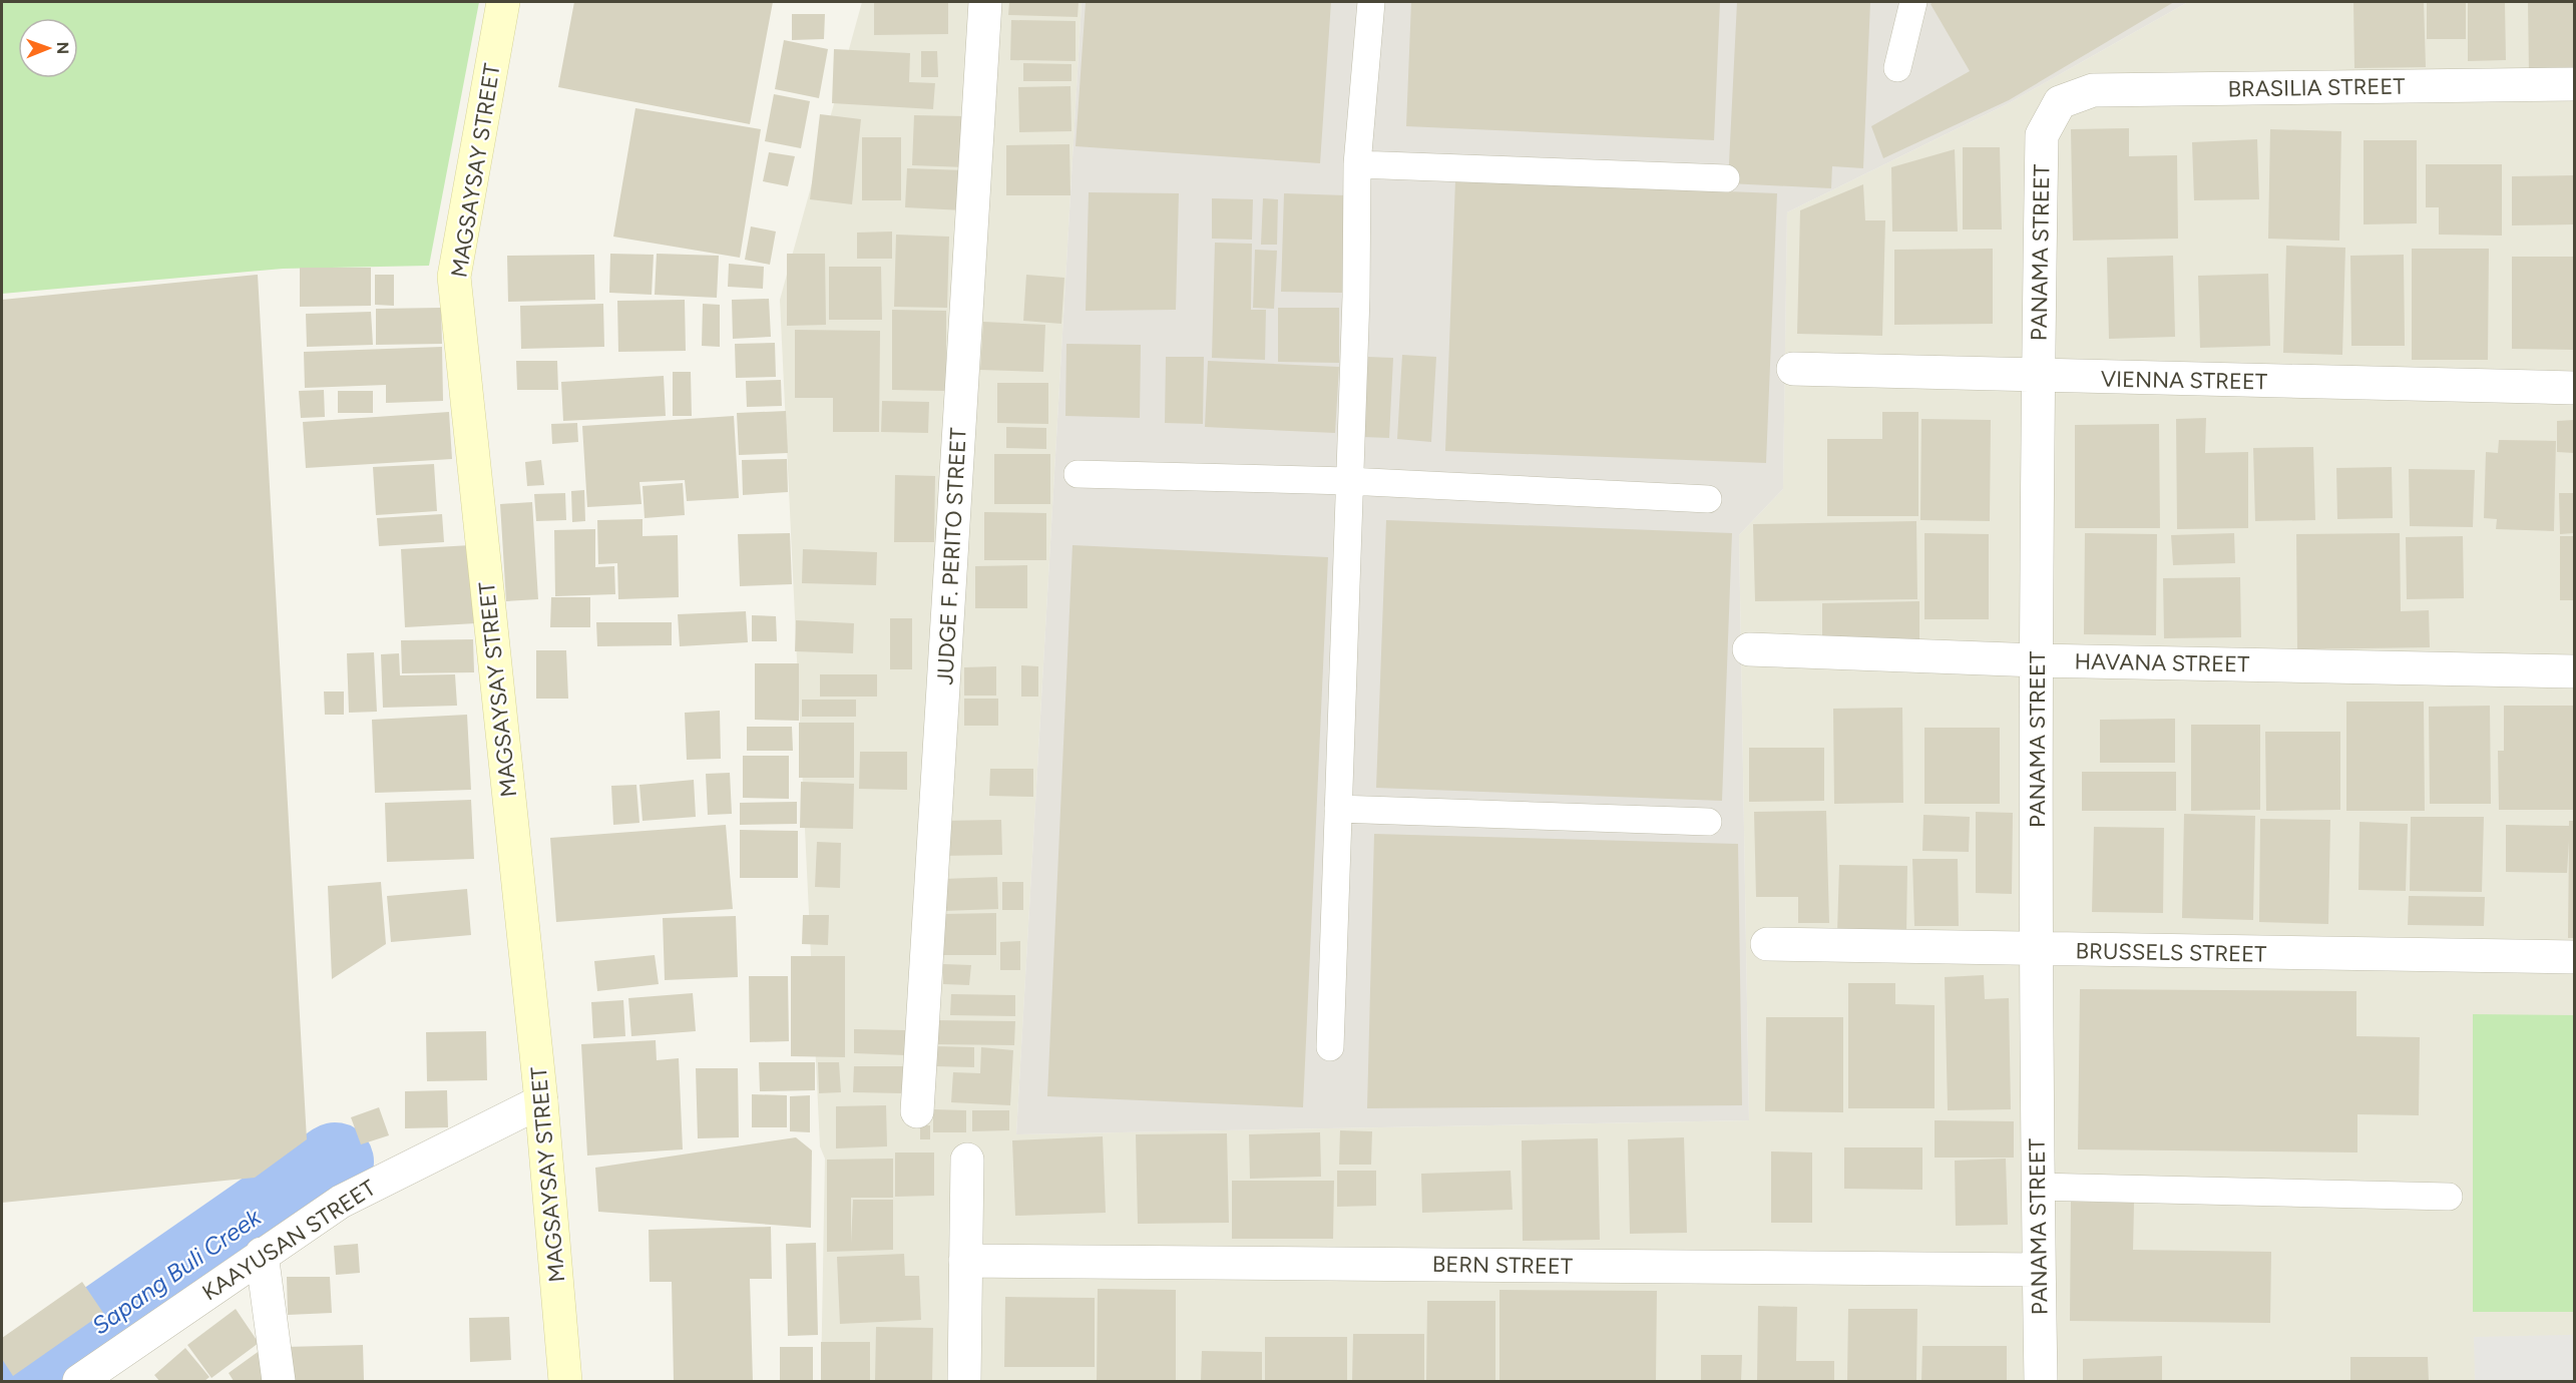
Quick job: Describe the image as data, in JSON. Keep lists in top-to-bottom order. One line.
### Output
{"streets":{"street":["BRASILIA STREET","MAGSAYSAY STREET","PANAMA STREET","VIENNA STREET","JUDGE F. PERITO STREET","HAVANA STREET","BRUSSELS STREET","KAAYUSAN STREET","BERN STREET"]},"crossings":[["BRASILIA STREET","PANAMA STREET"],["MAGSAYSAY STREET","KAAYUSAN STREET"],["PANAMA STREET","VIENNA STREET"],["PANAMA STREET","HAVANA STREET"],["PANAMA STREET","BRUSSELS STREET"],["PANAMA STREET","BERN STREET"]],"water":["Sapang Buli Creek"],"north":"right"}
